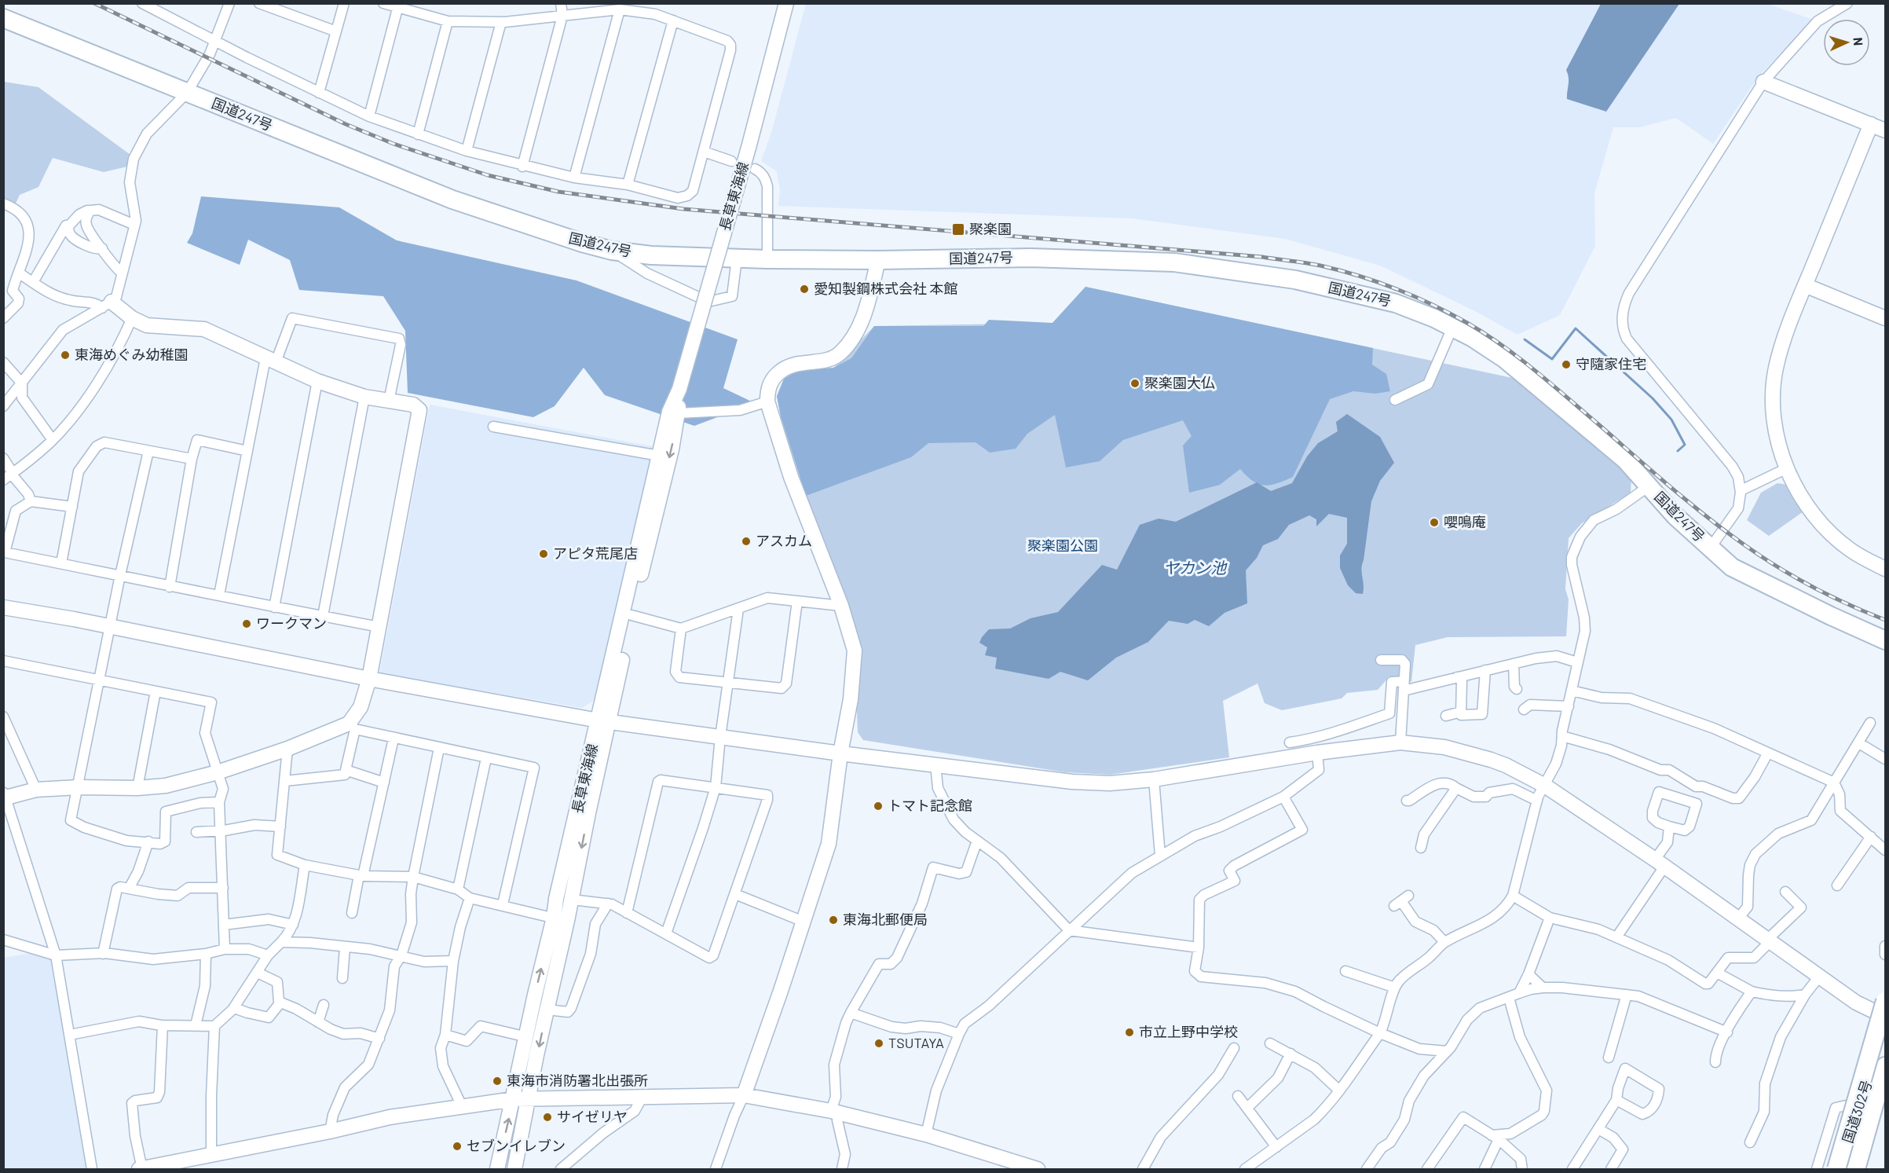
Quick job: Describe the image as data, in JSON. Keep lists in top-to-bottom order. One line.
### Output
{"streets":{"highway":["国道247号","国道302号"],"street":["長草東海線"]},"water":["ヤカン池"],"parks":["聚楽園公園"],"places":{"transit":["聚楽園"],"other":["愛知製鋼株式会社 本館","東海めぐみ幼稚園","守隨家住宅","聚楽園大仏","嚶鳴庵","アスカム","アピタ荒尾店","ワークマン","トマト記念館","東海北郵便局","市立上野中学校","TSUTAYA","東海市消防署北出張所","サイゼリヤ","セブンイレブン"]},"north":"right"}
